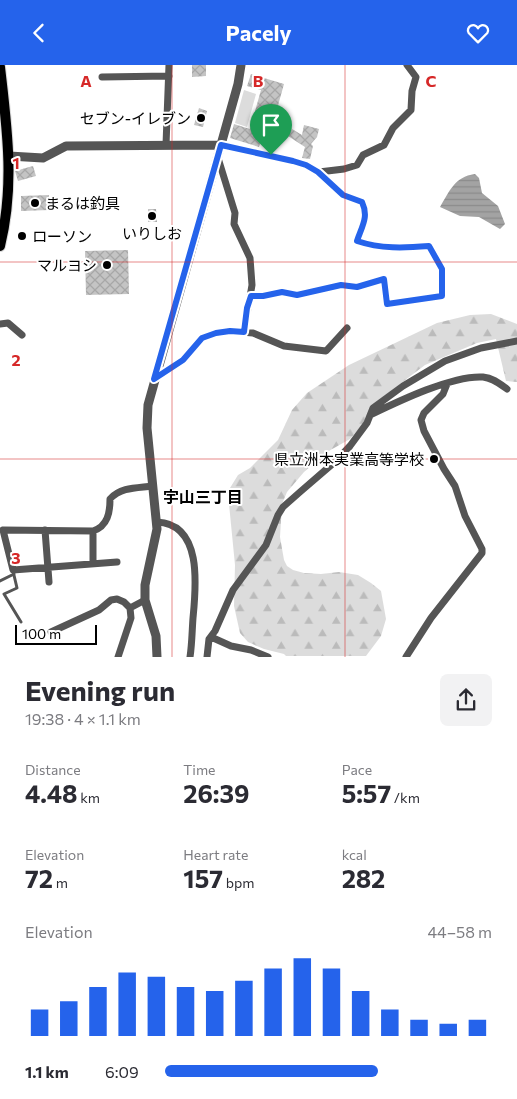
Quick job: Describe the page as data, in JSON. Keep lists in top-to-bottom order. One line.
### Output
{"districts":["宇山三丁目"],"places":["セブン-イレブン","まるは釣具","いりしお","ローソン","マルヨシ","県立洲本実業高等学校"],"scale_bar":"100 m","page":{"header":"Pacely","scale":"100 m","heading":["Evening run","19:38 · 4 × 1.1 km"],"stats":[["Distance","4.48 km"],["Time","26:39"],["Pace","5:57 /km"],["Elevation","72 m"],["Heart rate","157 bpm"],["kcal","282"]],"chart":["Elevation","44–58 m"],"list":[{"name":"1.1 km","note":"6:09"}]},"grid":{"columns":["A","B","C"],"rows":["1","2","3"]}}
